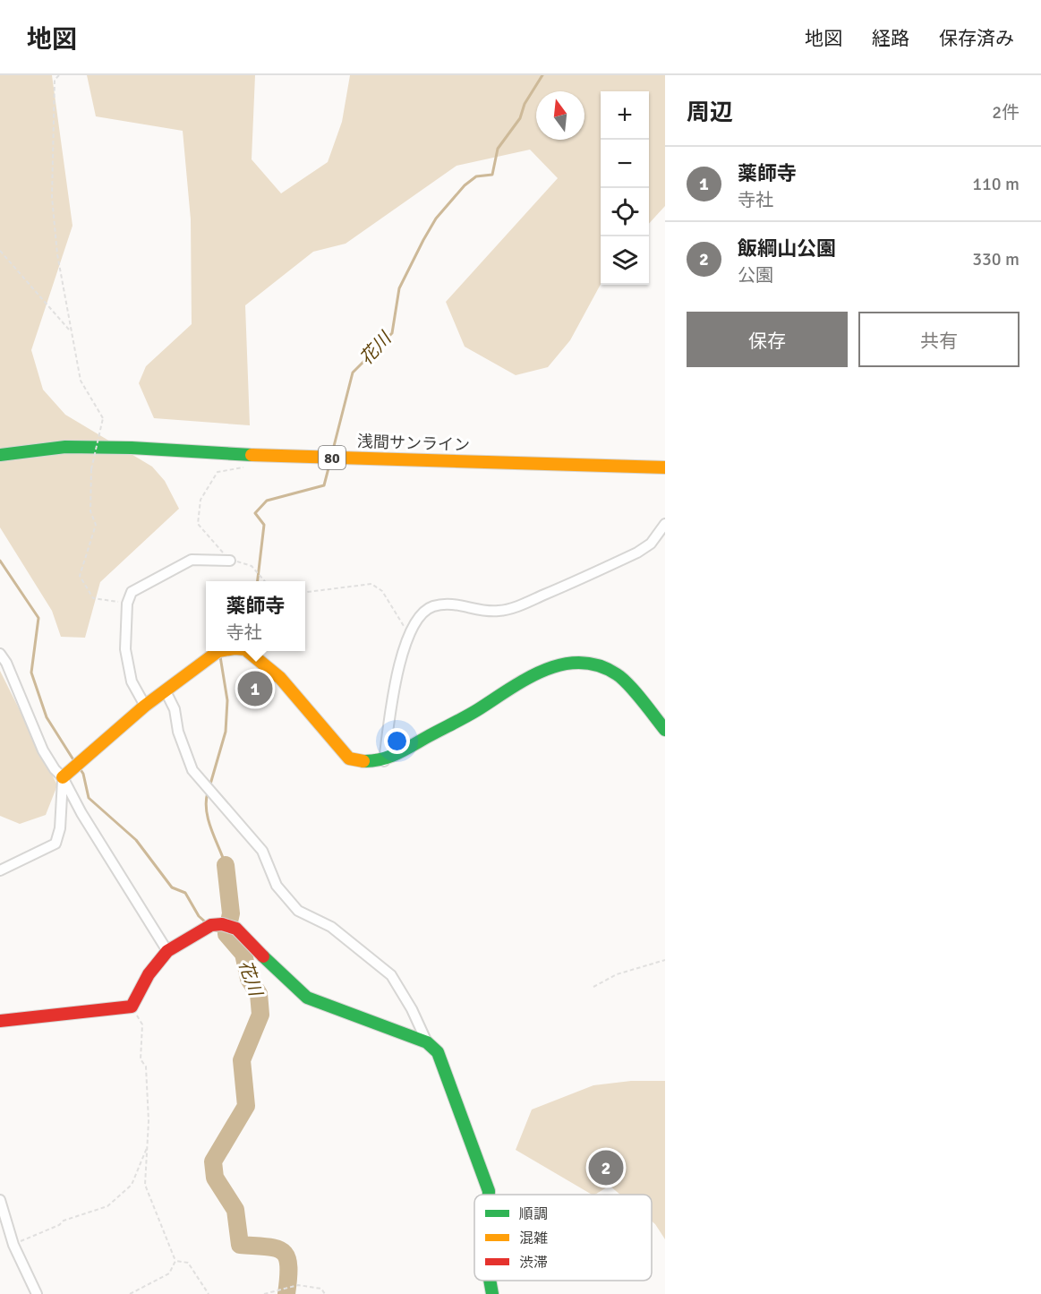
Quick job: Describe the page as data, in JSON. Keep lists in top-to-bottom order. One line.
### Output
{"streets":{"street":["浅間サンライン","80"]},"water":["花川"],"legend":["順調","混雑","渋滞"],"north":"top","page":{"header":"地図","nav":["地図","経路","保存済み"],"heading":["周辺","2件"],"map_buttons":["+","−"],"list":[{"mark":"1","name":"薬師寺","note":"寺社","value":"110 m"},{"mark":"2","name":"飯綱山公園","note":"公園","value":"330 m"}],"buttons":["保存","共有"],"popup":["薬師寺","寺社"],"pins":["1","2"]}}
